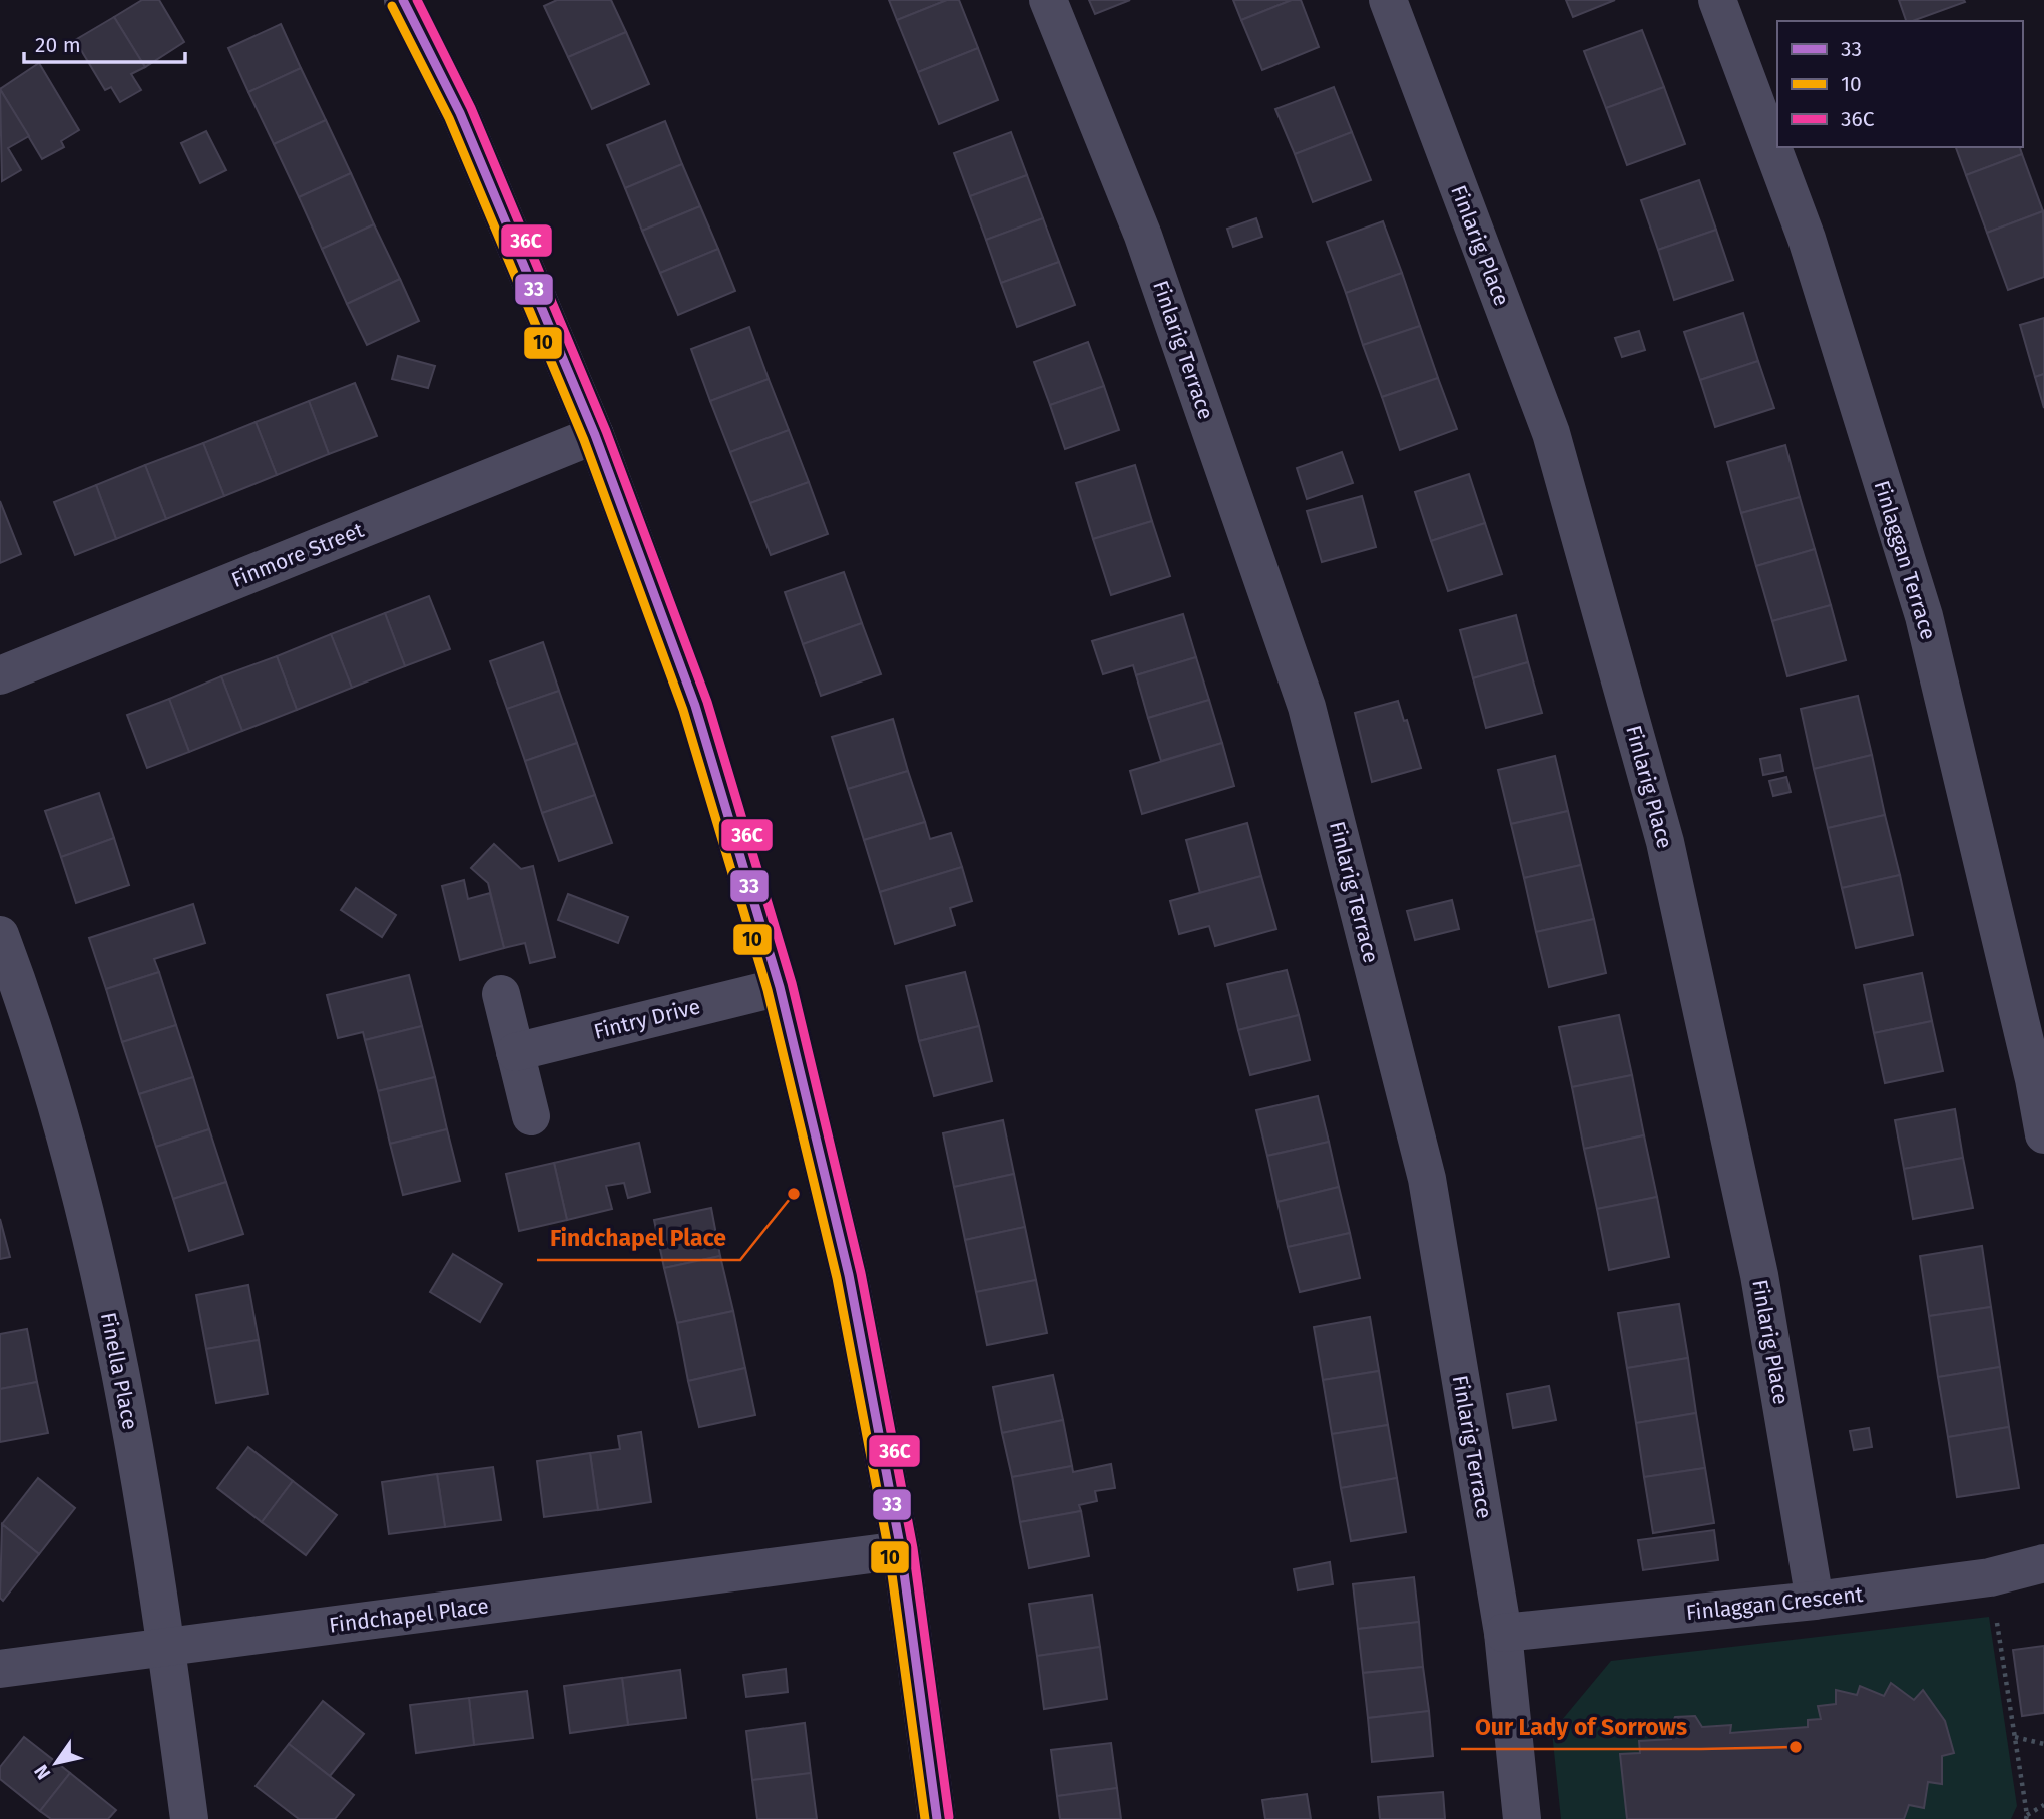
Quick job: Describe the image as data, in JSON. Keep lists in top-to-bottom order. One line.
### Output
{"streets":{"street":["Finlarig Place","Finlarig Terrace","Finmore Street","Finlaggan Terrace","Fintry Drive","Finella Place","Finlaggan Crescent","Findchapel Place"]},"crossings":[["Finlarig Place","Finlaggan Crescent"],["Finlarig Terrace","Finlaggan Crescent"],["Finella Place","Findchapel Place"]],"places":["Findchapel Place","Our Lady of Sorrows"],"lines":["transit line 33","transit line 36C","transit line 10"],"legend":["33","10","36C"],"scale_bar":"20 m","north":"bottom left"}
